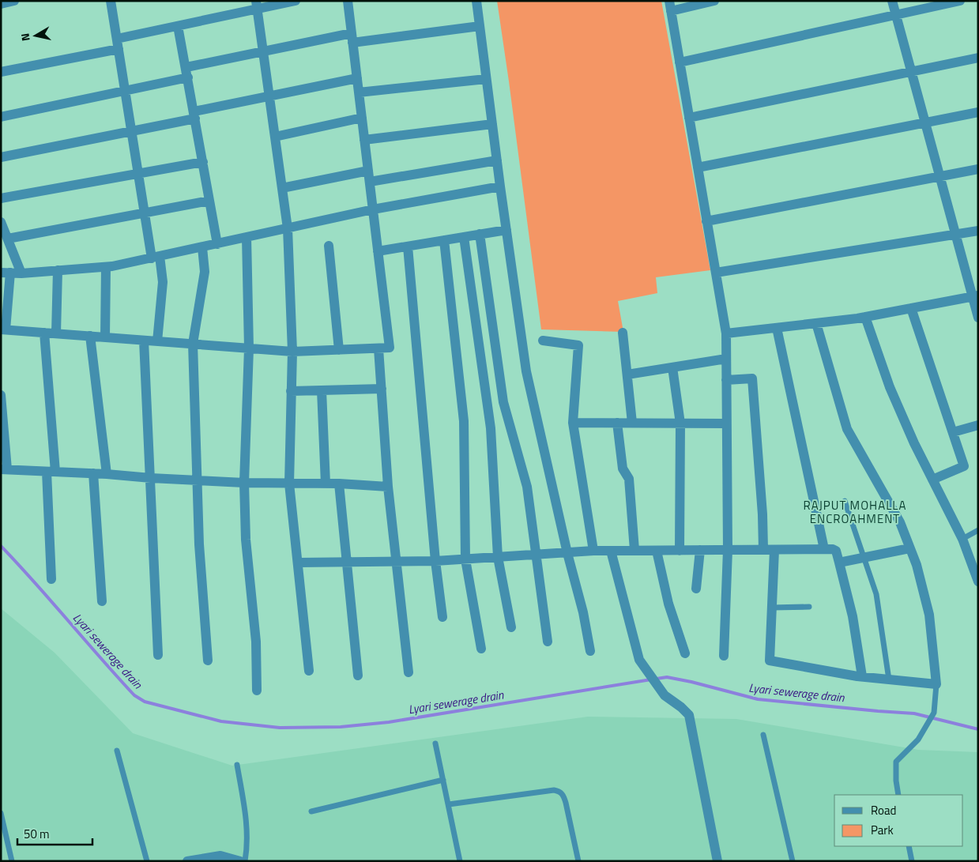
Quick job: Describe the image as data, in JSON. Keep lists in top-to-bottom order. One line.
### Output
{"districts":["RAJPUT MOHALLA ENCROAHMENT"],"water":["Lyari sewerage drain"],"legend":["Road","Park"],"scale_bar":"50 m","north":"left"}
